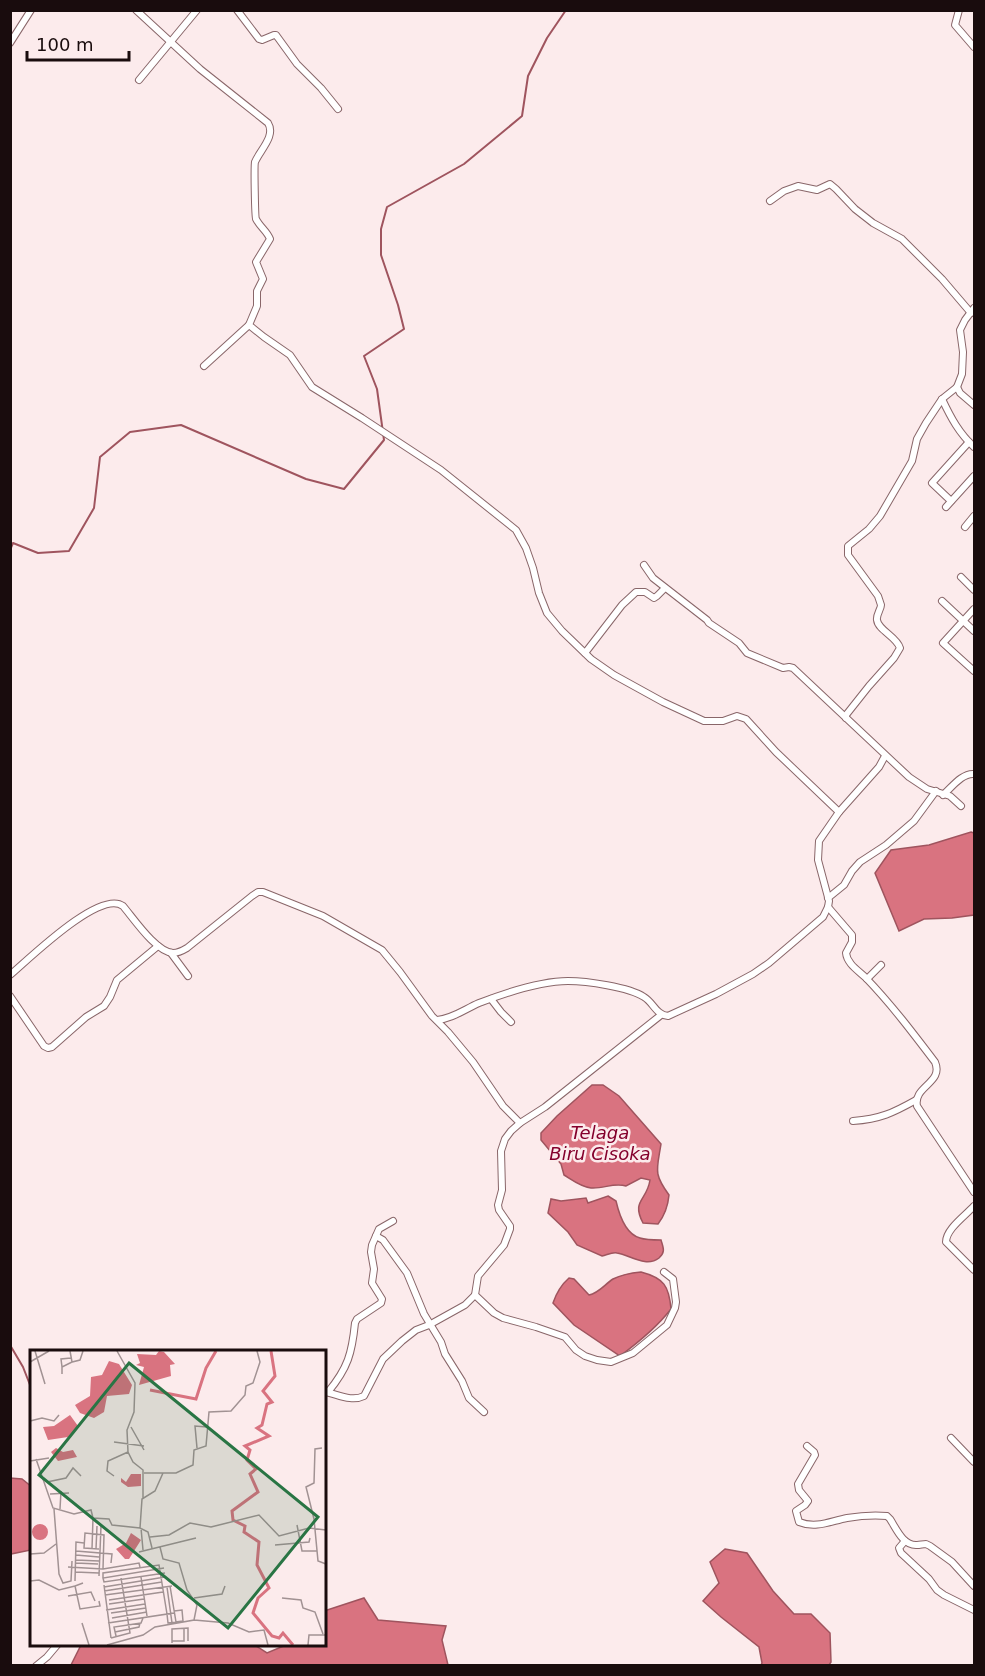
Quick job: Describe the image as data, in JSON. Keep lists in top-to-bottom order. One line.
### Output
{"water":["Telaga Biru Cisoka"],"scale_bar":"100 m"}
